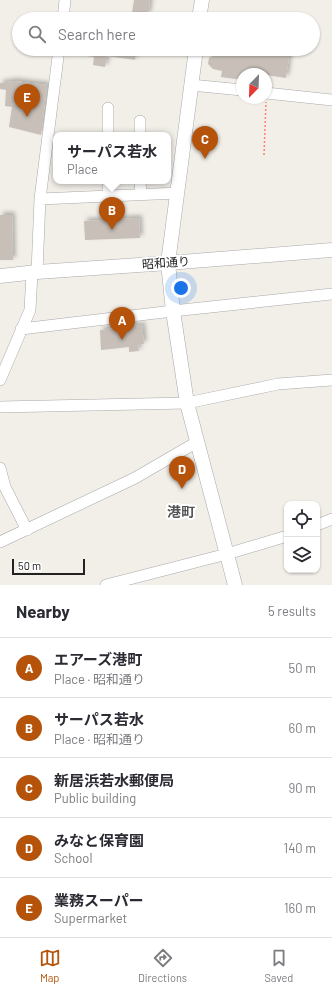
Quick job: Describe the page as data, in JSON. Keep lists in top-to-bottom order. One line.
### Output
{"streets":{"street":["昭和通り"]},"districts":["港町"],"scale_bar":"50 m","north":"bottom left","page":{"search":"Search here","pins":["E","C","B","A","D"],"popup":["サーパス若水","Place"],"scale":"50 m","heading":["Nearby","5 results"],"list":[{"mark":"A","name":"エアーズ港町","note":"Place · 昭和通り","value":"50 m"},{"mark":"B","name":"サーパス若水","note":"Place · 昭和通り","value":"60 m"},{"mark":"C","name":"新居浜若水郵便局","note":"Public building","value":"90 m"},{"mark":"D","name":"みなと保育園","note":"School","value":"140 m"},{"mark":"E","name":"業務スーパー","note":"Supermarket","value":"160 m"}],"nav":["Map","Directions","Saved"]}}
